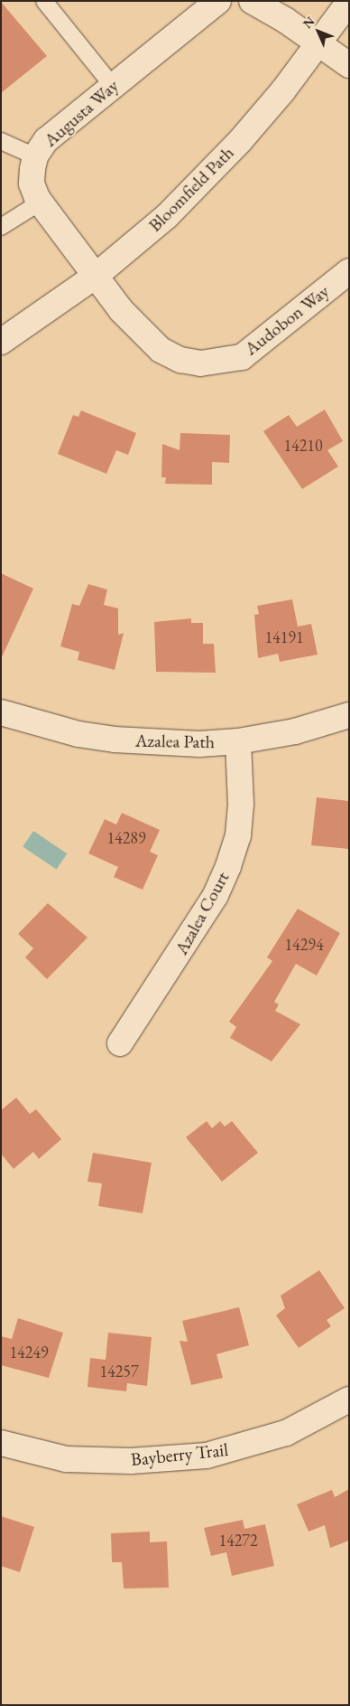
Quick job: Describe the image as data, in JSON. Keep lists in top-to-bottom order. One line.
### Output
{"streets":{"street":["Augusta Way","Bloomfield Path","Audobon Way","Azalea Path","Azalea Court","Bayberry Trail"]},"crossings":[["Augusta Way","Bloomfield Path"],["Augusta Way","Audobon Way"],["Bloomfield Path","Audobon Way"],["Azalea Path","Azalea Court"]],"house_numbers":["14210","14191","14289","14294","14249","14257","14272"],"north":"top left"}
